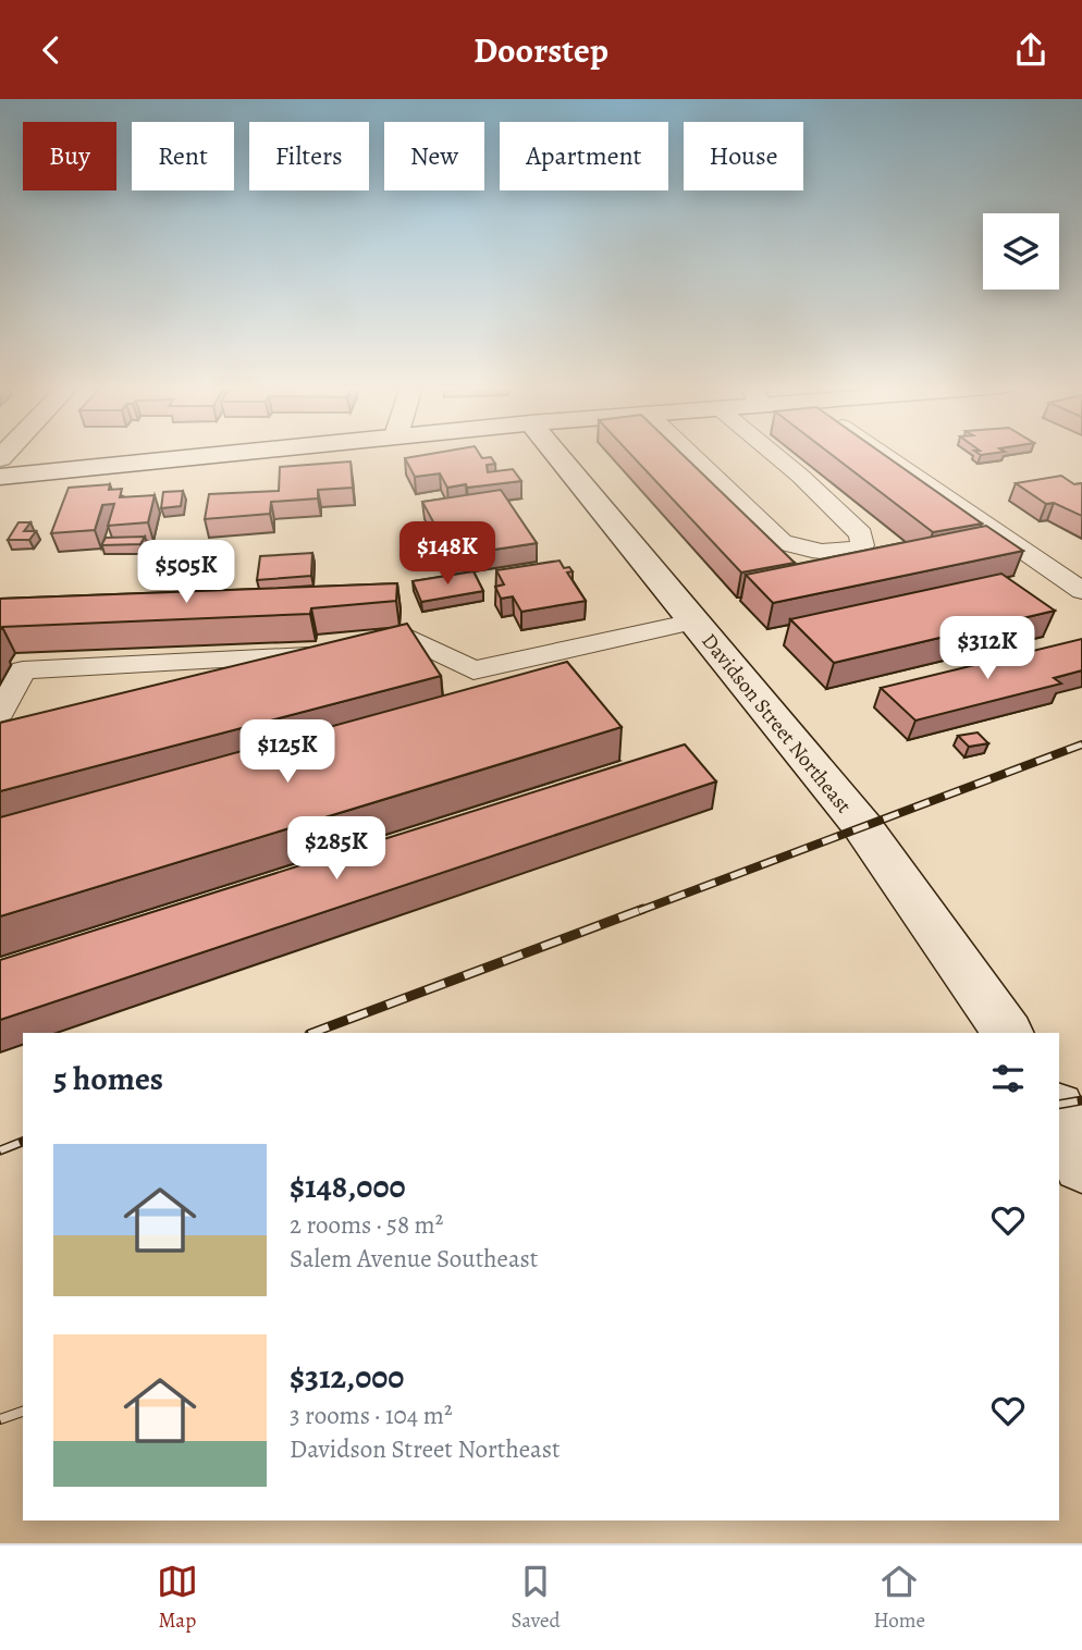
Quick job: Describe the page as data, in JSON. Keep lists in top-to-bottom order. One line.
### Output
{"streets":{"street":["Davidson Street Northeast"]},"page":{"header":"Doorstep","chip":["Buy","Rent","Filters","New","Apartment","House"],"price":["$148K","$505K","$312K","$125K","$285K"],"heading":"5 homes","list":[{"name":"$148,000","note":"2 rooms · 58 m² · Salem Avenue Southeast"},{"name":"$312,000","note":"3 rooms · 104 m² · Davidson Street Northeast"}],"tabs":["Map","Saved","Home"]}}
